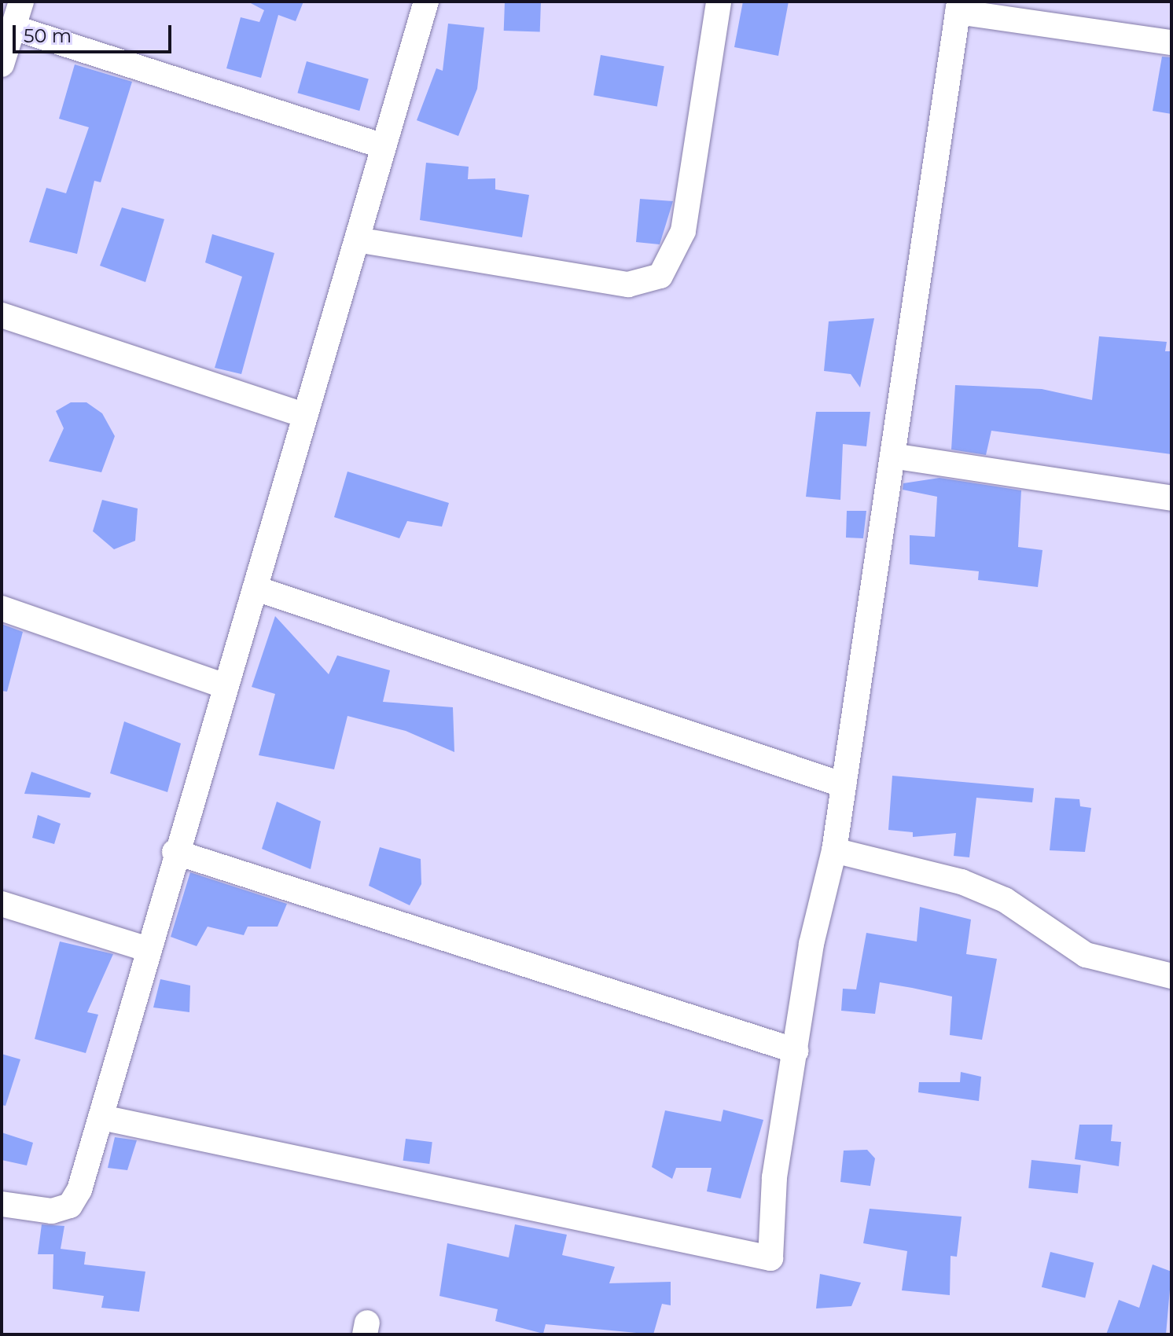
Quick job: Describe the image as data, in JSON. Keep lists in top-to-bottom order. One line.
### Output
{"scale_bar":"50 m"}
